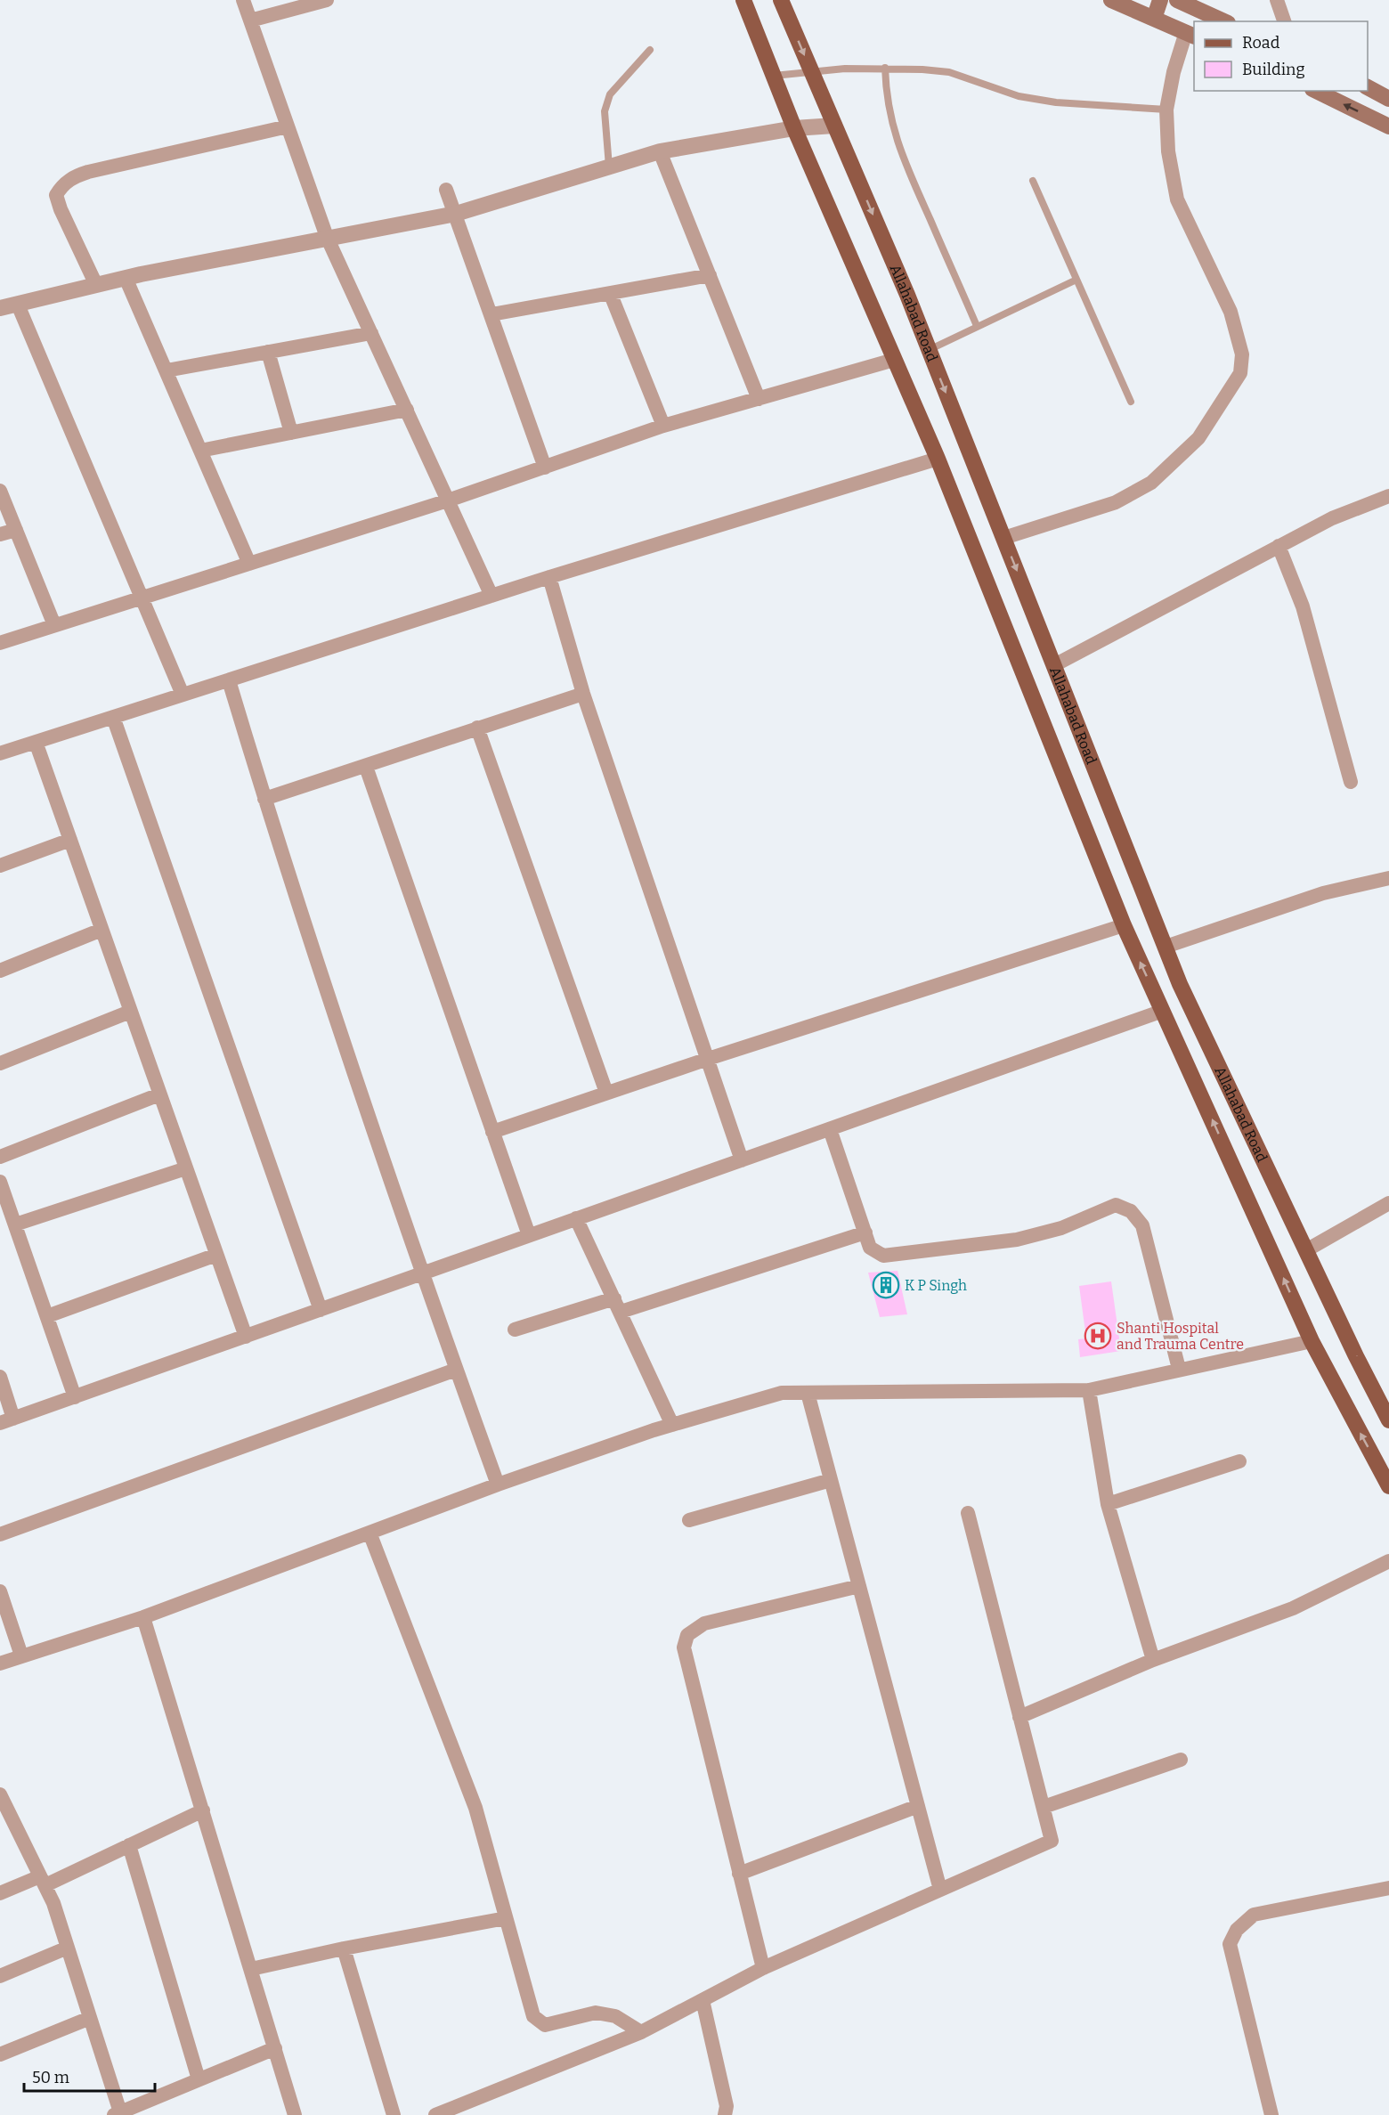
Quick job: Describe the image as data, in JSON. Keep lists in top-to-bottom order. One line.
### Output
{"streets":{"main road":["Allahabad Road"]},"places":{"building":["K P Singh"],"hospital":["Shanti Hospital and Trauma Centre"]},"legend":["Road","Building"],"scale_bar":"50 m"}
